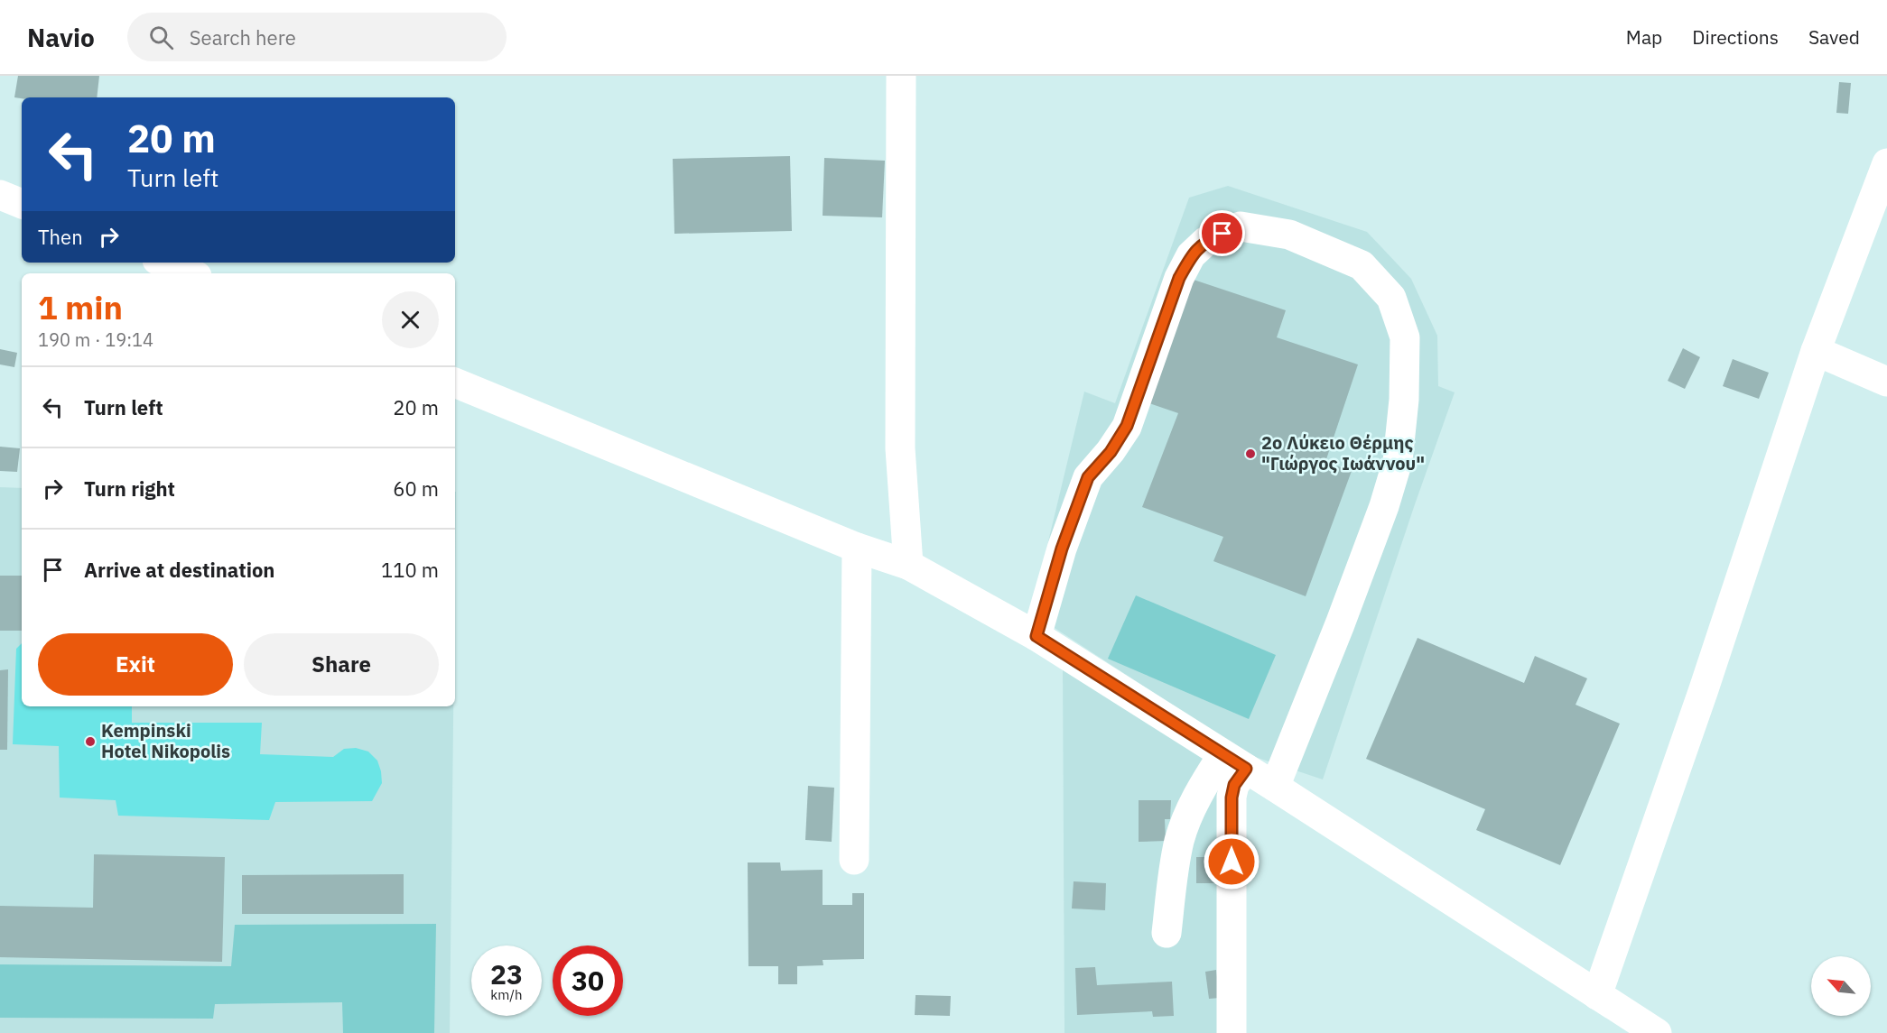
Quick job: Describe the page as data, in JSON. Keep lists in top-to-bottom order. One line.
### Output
{"places":["2ο Λύκειο Θέρμης \"Γιώργος Ιωάννου\"","Kempinski Hotel Nikopolis"],"north":"top left","page":{"header":"Navio","search":"Search here","nav":["Map","Directions","Saved"],"turn":["20 m","Turn left"],"then":"Then","heading":["1 min","190 m · 19:14"],"list":[{"name":"Turn left","value":"20 m"},{"name":"Turn right","value":"60 m"},{"name":"Arrive at destination","value":"110 m"}],"buttons":["Exit","Share"],"speed":"23 km/h","limit":"30"}}
